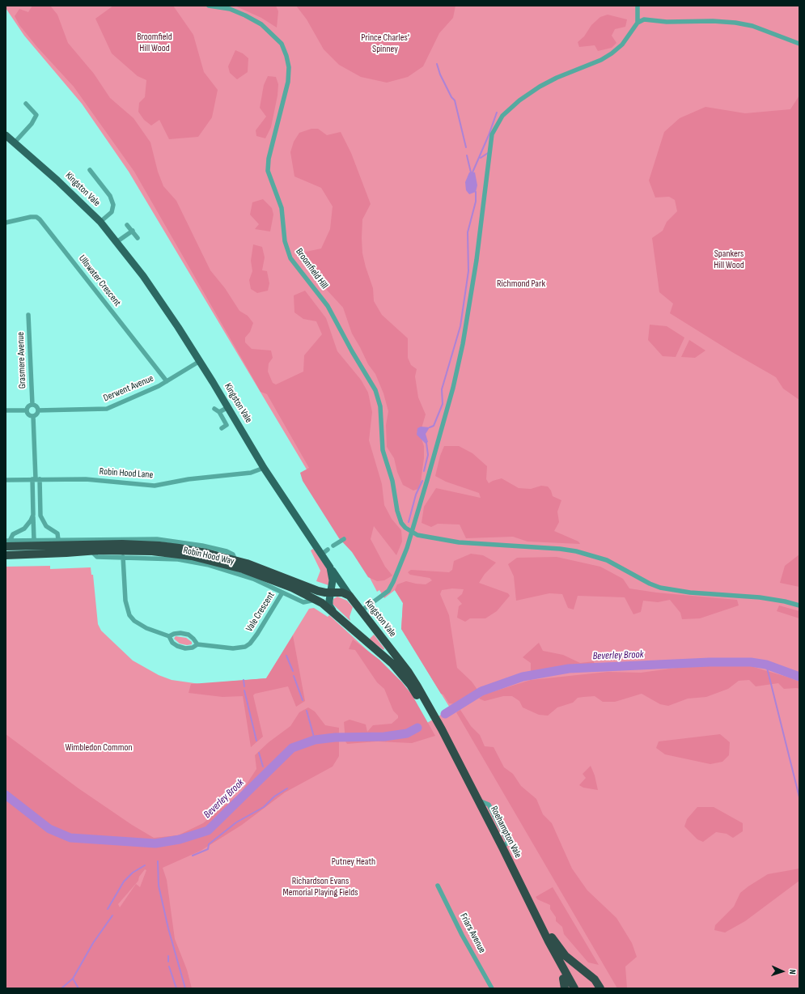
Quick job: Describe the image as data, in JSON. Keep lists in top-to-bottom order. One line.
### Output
{"streets":{"highway":["Kingston Vale","Robin Hood Way","Roehampton Vale"],"street":["Broomfield Hill","Ullswater Crescent","Grasmere Avenue","Derwent Avenue","Robin Hood Lane","Vale Crescent","Friars Avenue"]},"crossings":[["Kingston Vale","Derwent Avenue"],["Kingston Vale","Robin Hood Lane"],["Kingston Vale","Robin Hood Way"],["Kingston Vale","Roehampton Vale"],["Ullswater Crescent","Derwent Avenue"],["Grasmere Avenue","Derwent Avenue"],["Robin Hood Way","Vale Crescent"]],"water":["Beverley Brook"],"parks":["Broomfield Hill Wood","Prince Charles' Spinney","Spankers Hill Wood","Richmond Park","Wimbledon Common","Putney Heath","Richardson Evans Memorial Playing Fields"],"north":"right"}
